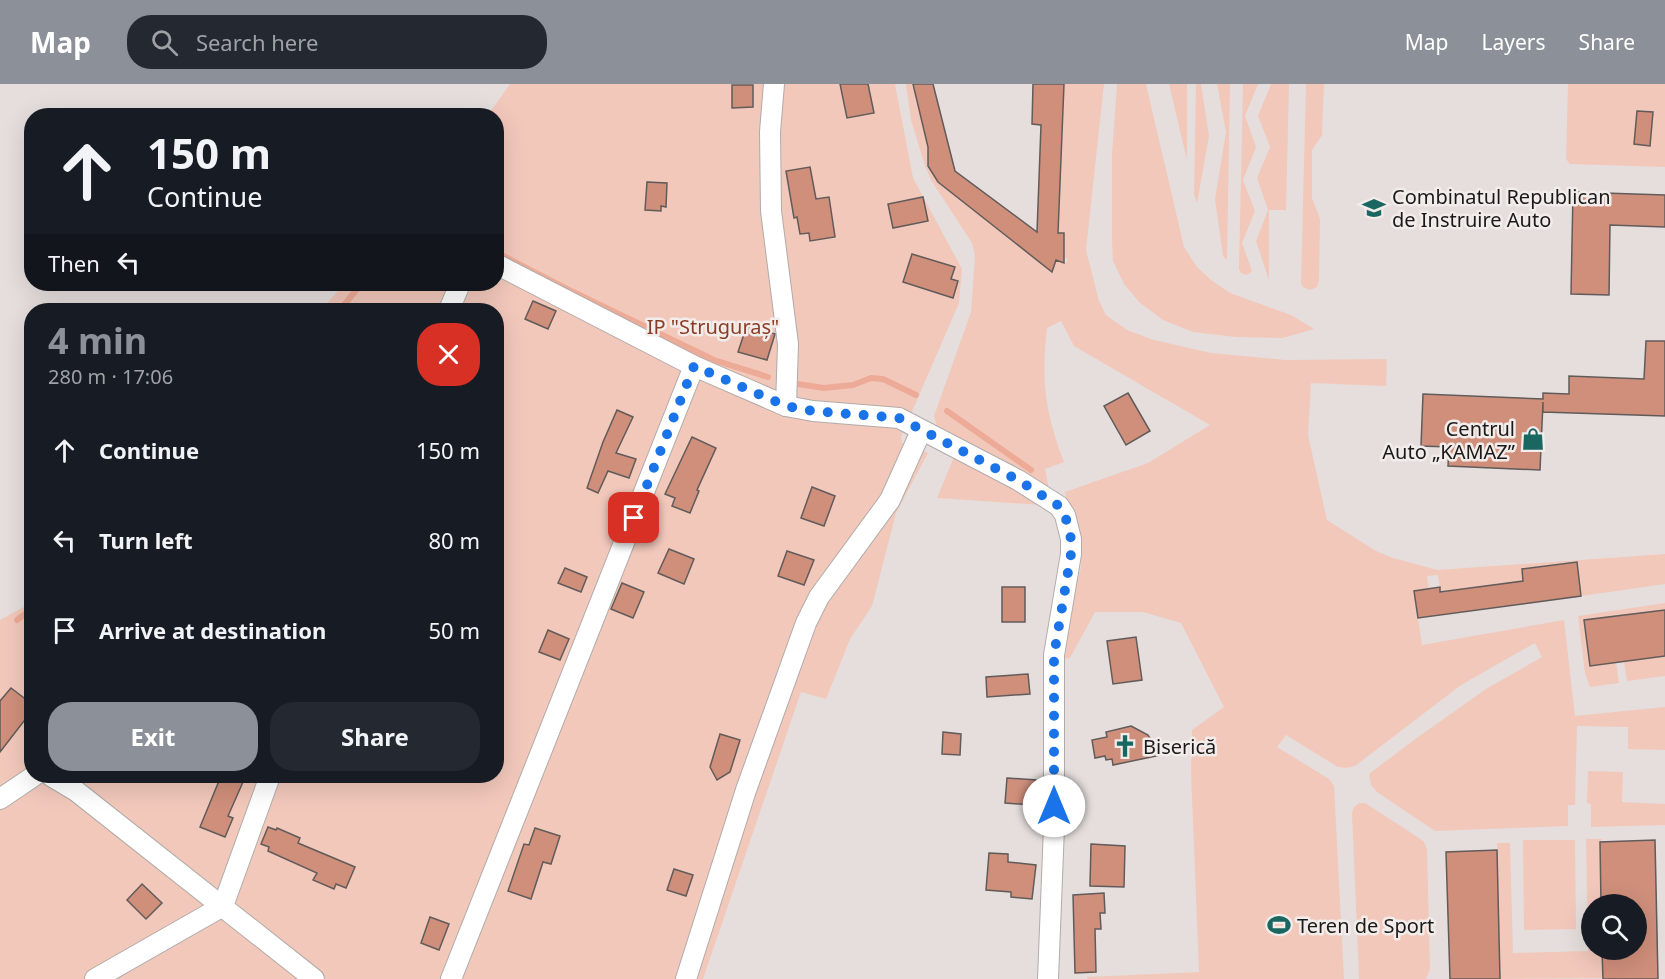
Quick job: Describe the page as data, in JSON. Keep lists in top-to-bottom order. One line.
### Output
{"parks":["IP \"Struguraș\""],"places":{"school or university":["Combinatul Republican de Instruire Auto"],"shop":["Centrul Auto „KAMAZ”"],"church":["Biserică"],"sports":["Teren de Sport"]},"page":{"header":"Map","search":"Search here","nav":["Map","Layers","Share"],"turn":["150 m","Continue"],"then":"Then","heading":["4 min","280 m · 17:06"],"list":[{"name":"Continue","value":"150 m"},{"name":"Turn left","value":"80 m"},{"name":"Arrive at destination","value":"50 m"}],"buttons":["Exit","Share"]}}
